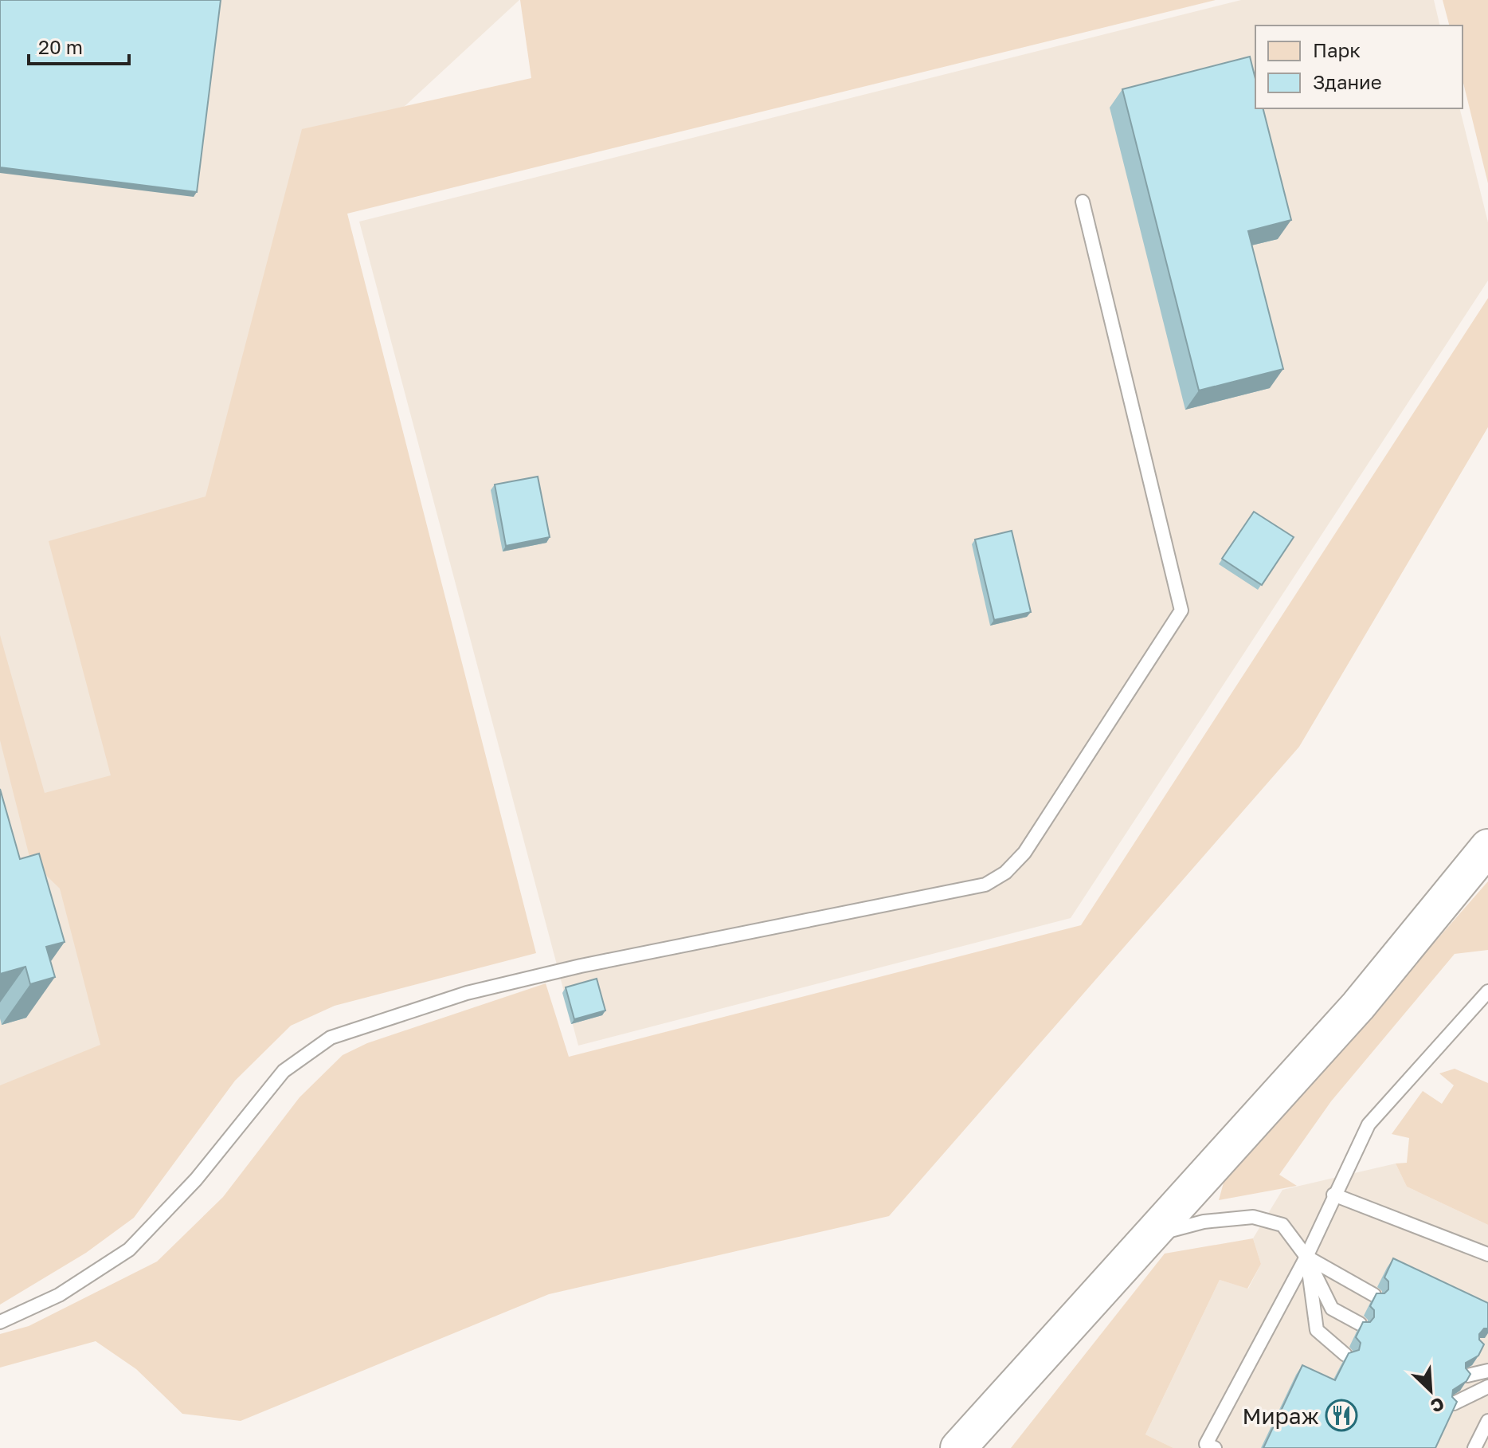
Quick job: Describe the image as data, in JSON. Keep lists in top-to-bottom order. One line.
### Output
{"places":{"restaurant":["Мираж"]},"legend":["Парк","Здание"],"scale_bar":"20 m","north":"bottom right"}
